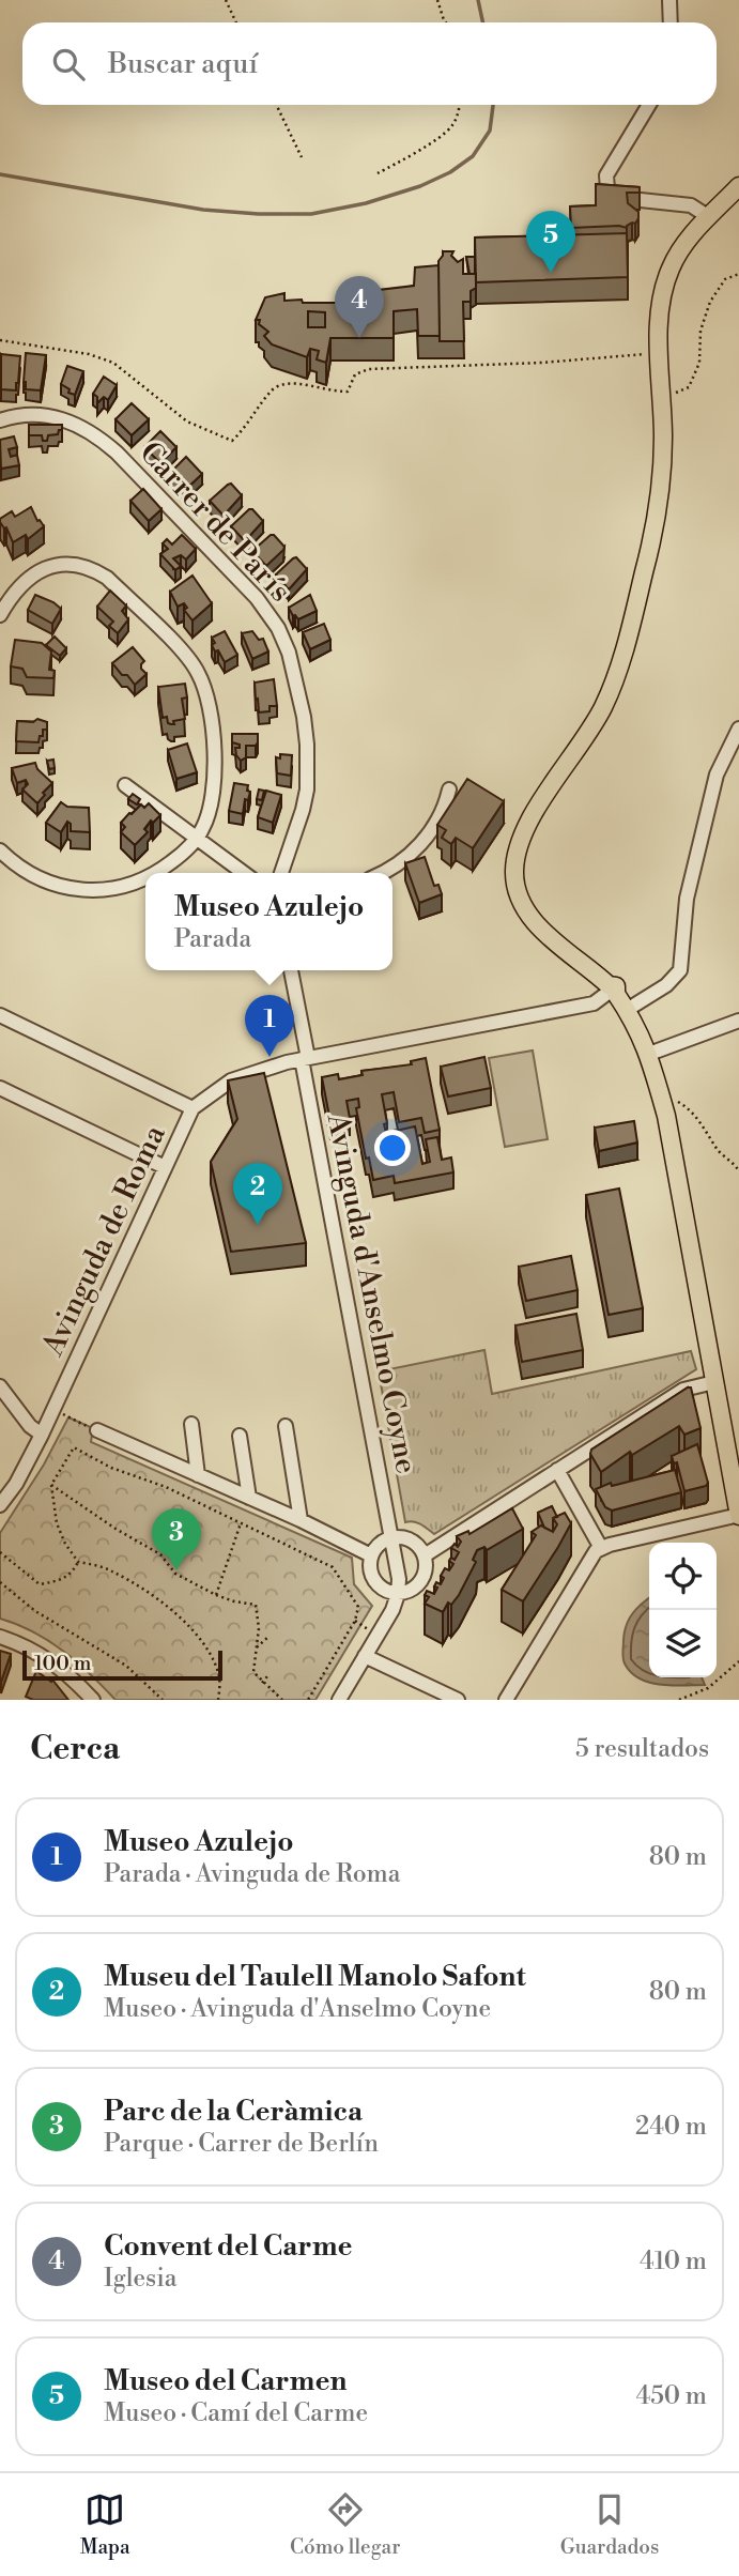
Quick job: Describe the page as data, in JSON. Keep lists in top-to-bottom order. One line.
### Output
{"streets":{"street":["Carrer de París","Avinguda de Roma","Avinguda d'Anselmo Coyne"]},"crossings":[["Avinguda de Roma","Avinguda d'Anselmo Coyne"]],"scale_bar":"100 m","page":{"search":"Buscar aquí","pins":["5","4","1","2","3"],"popup":["Museo Azulejo","Parada"],"scale":"100 m","heading":["Cerca","5 resultados"],"list":[{"mark":"1","name":"Museo Azulejo","note":"Parada · Avinguda de Roma","value":"80 m"},{"mark":"2","name":"Museu del Taulell Manolo Safont","note":"Museo · Avinguda d'Anselmo Coyne","value":"80 m"},{"mark":"3","name":"Parc de la Ceràmica","note":"Parque · Carrer de Berlín","value":"240 m"},{"mark":"4","name":"Convent del Carme","note":"Iglesia","value":"410 m"},{"mark":"5","name":"Museo del Carmen","note":"Museo · Camí del Carme","value":"450 m"}],"nav":["Mapa","Cómo llegar","Guardados"]}}
